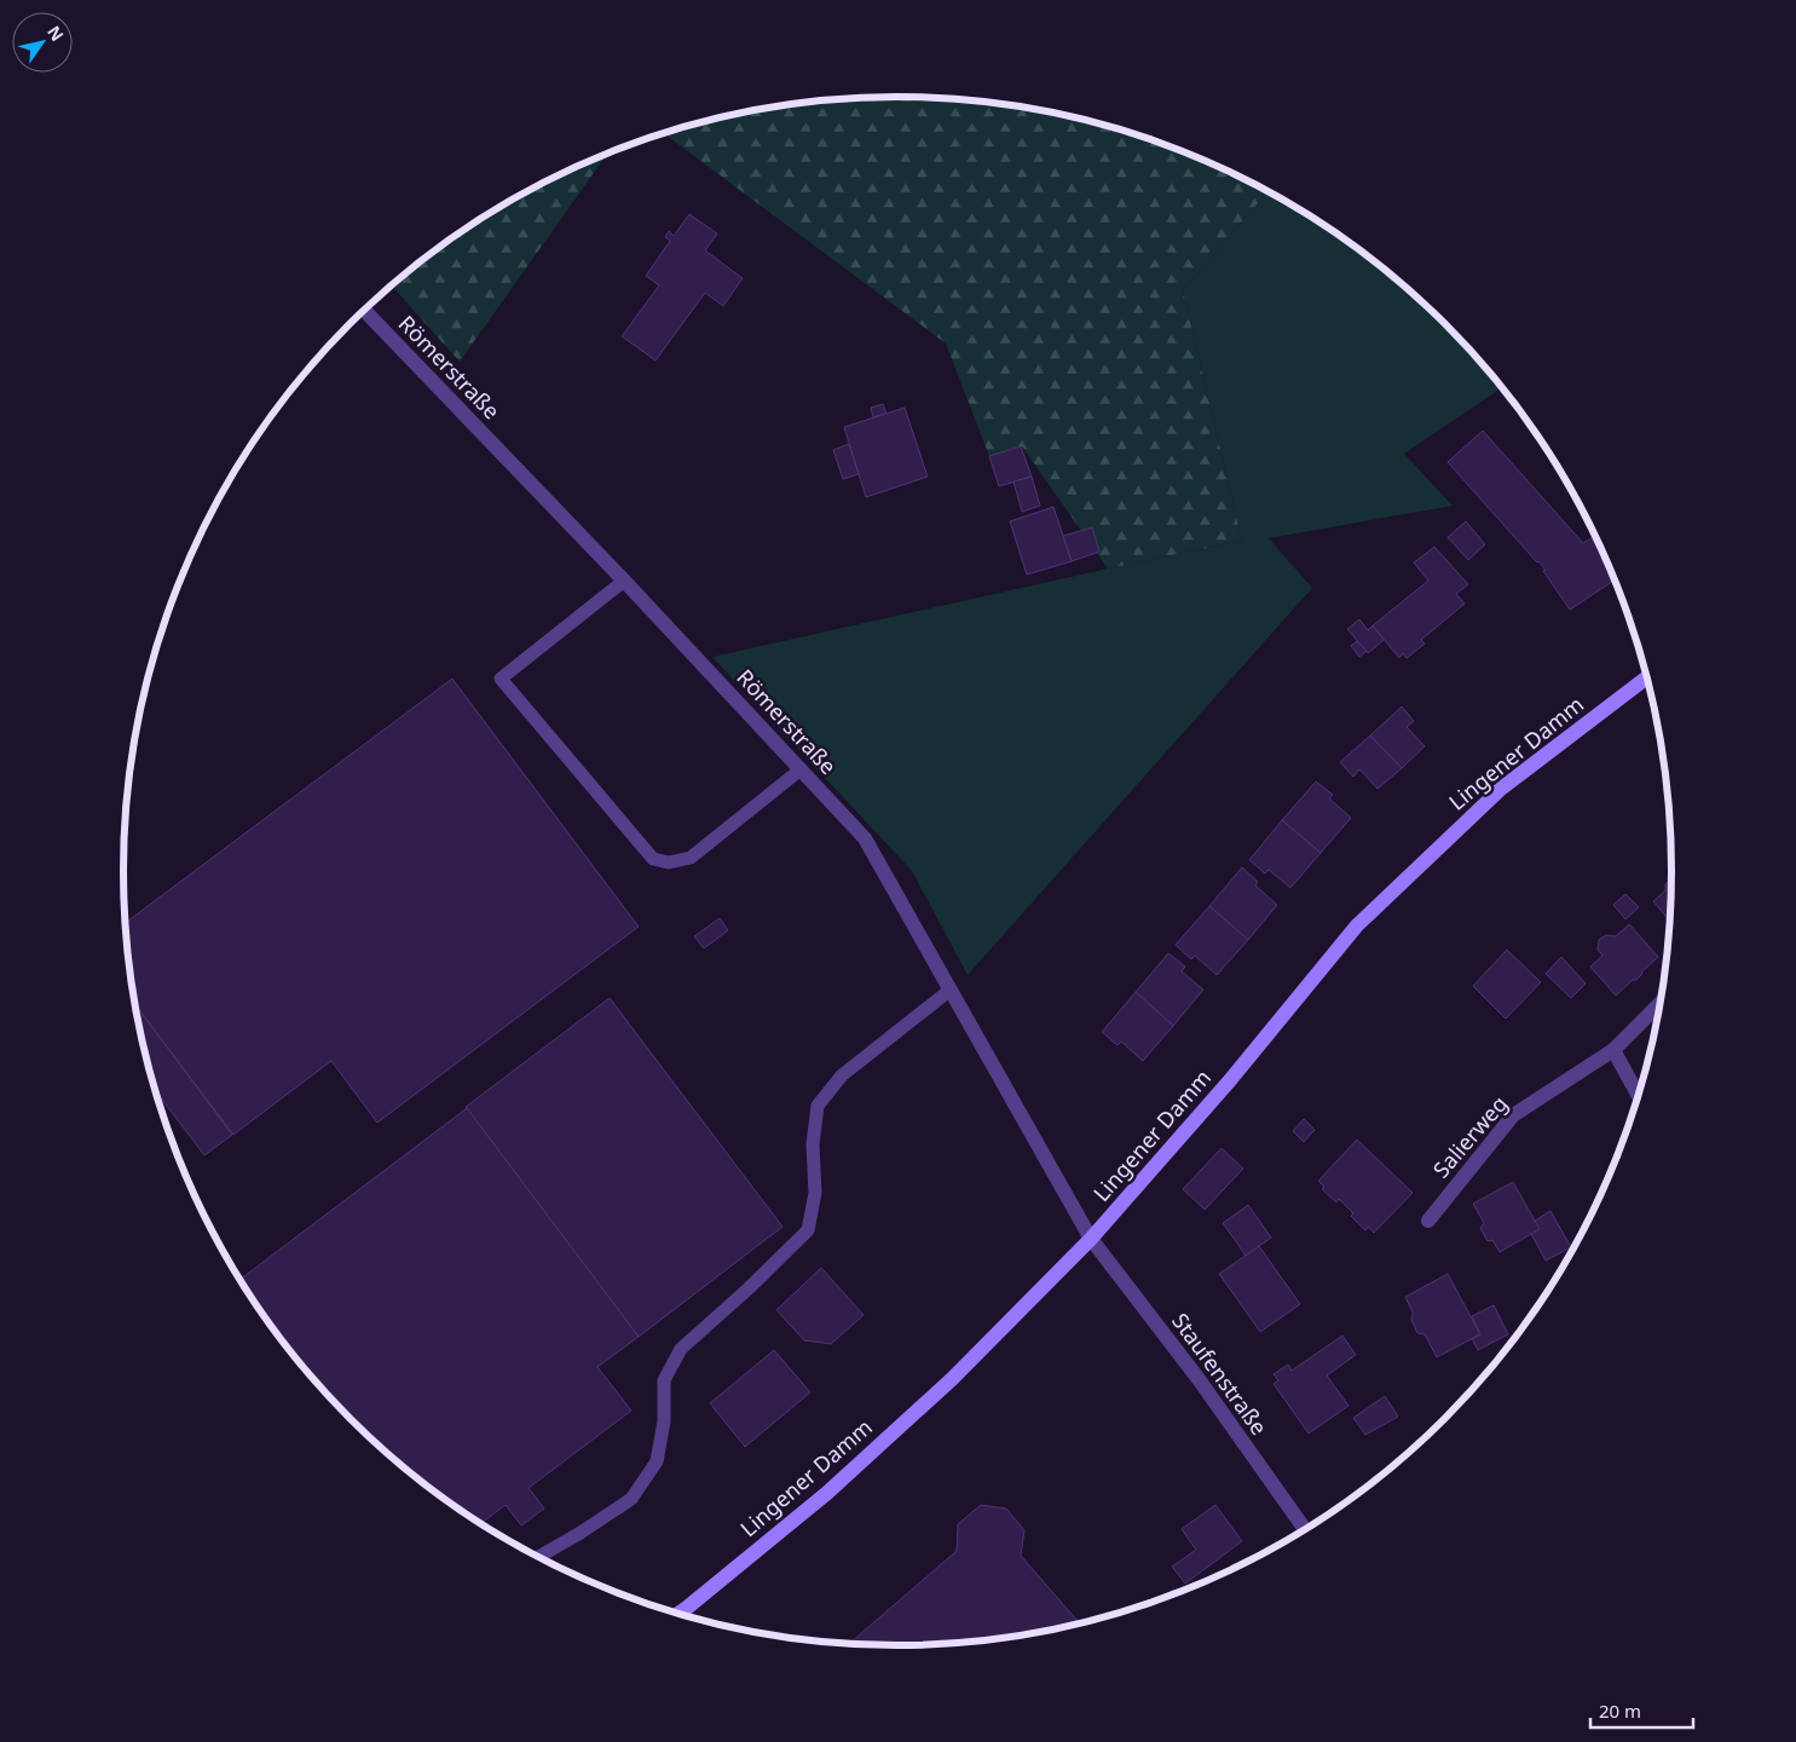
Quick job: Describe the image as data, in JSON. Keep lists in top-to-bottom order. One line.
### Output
{"streets":{"main road":["Lingener Damm"],"street":["Römerstraße","Salierweg","Staufenstraße"]},"crossings":[["Römerstraße","Lingener Damm"],["Römerstraße","Staufenstraße"],["Lingener Damm","Staufenstraße"]],"scale_bar":"20 m","north":"top right"}
